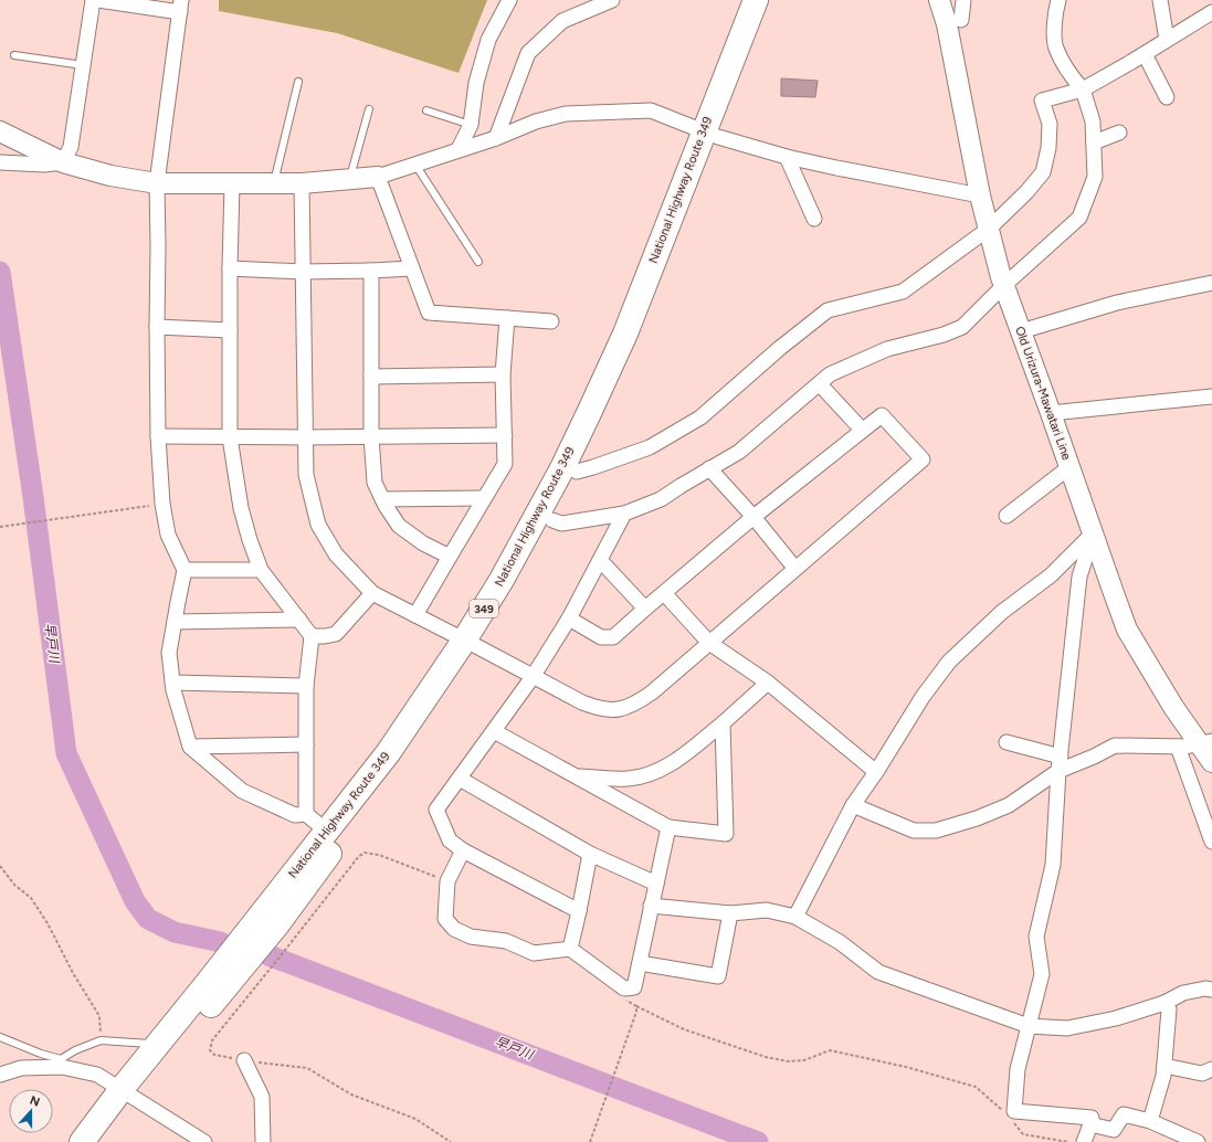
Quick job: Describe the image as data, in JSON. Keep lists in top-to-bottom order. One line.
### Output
{"streets":{"highway":["National Highway Route 349","349"],"street":["Old Urizura-Mawatari Line"]},"water":["早戸川"],"north":"top"}
